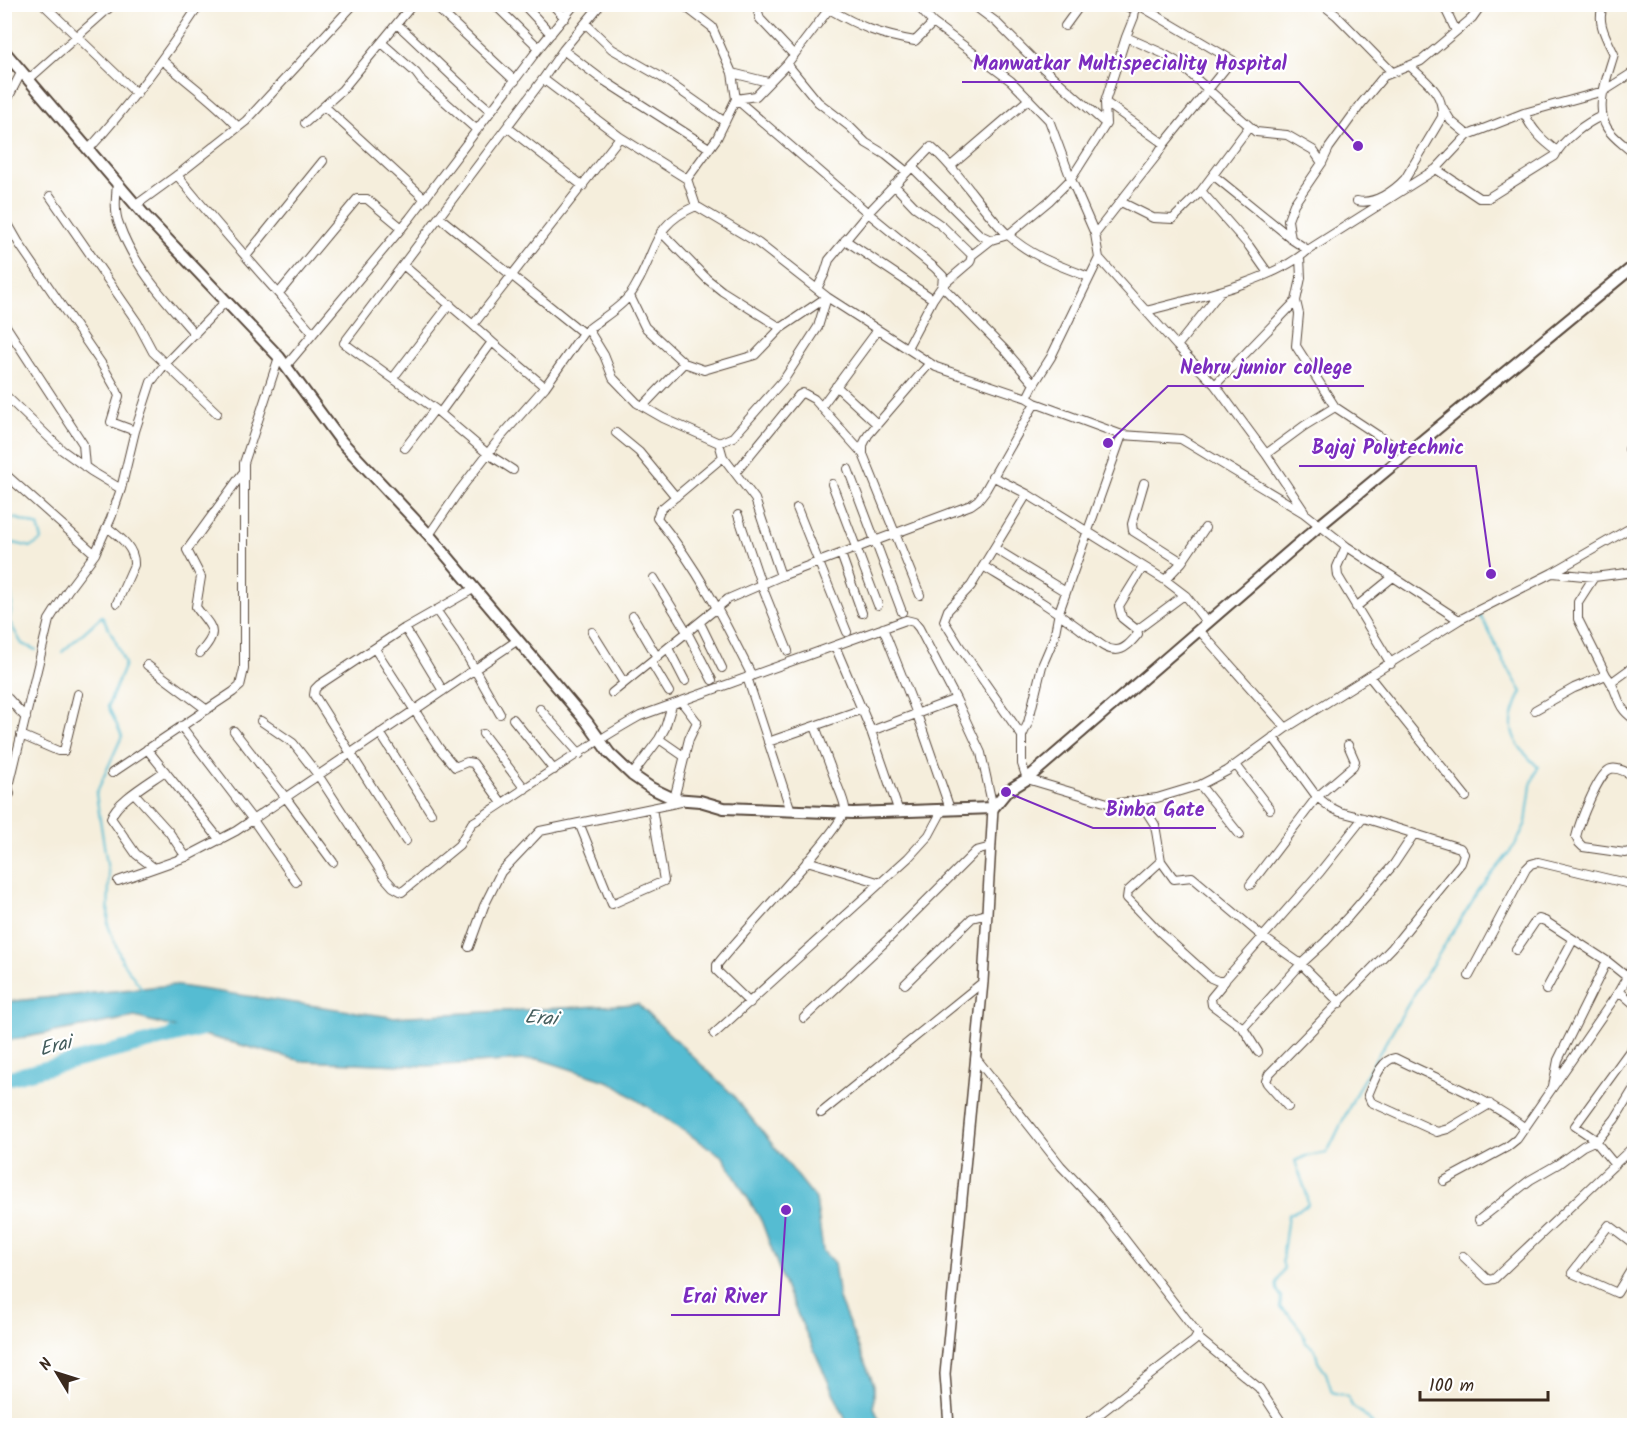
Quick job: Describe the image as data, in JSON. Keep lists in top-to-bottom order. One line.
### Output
{"water":["Erai"],"places":["Manwatkar Multispeciality Hospital","Nehru junior college","Bajaj Polytechnic","Binba Gate","Erai River"],"scale_bar":"100 m","north":"top left"}
